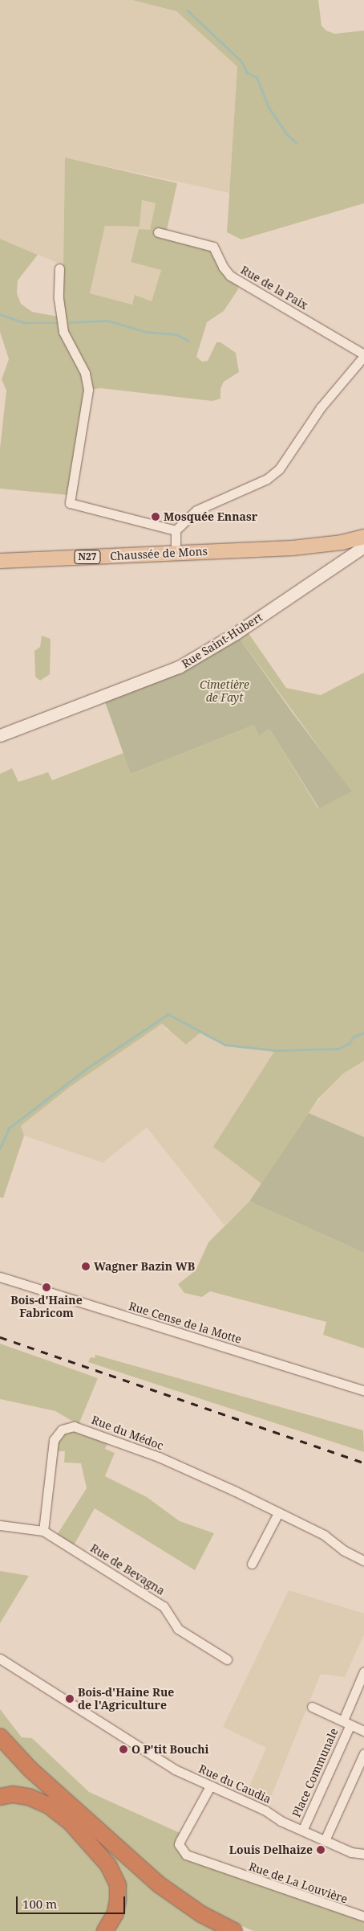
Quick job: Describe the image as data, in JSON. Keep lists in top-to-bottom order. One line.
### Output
{"streets":{"main road":["Chaussée de Mons","N27"],"street":["Rue de la Paix","Rue Saint-Hubert","Rue Cense de la Motte","Rue du Médoc","Rue de Bevagna","Place Communale","Rue du Caudia","Rue de La Louvière"]},"crossings":[["Chaussée de Mons","N27"],["N27","Rue Saint-Hubert"],["Rue du Médoc","Rue de Bevagna"],["Place Communale","Rue du Caudia"],["Rue du Caudia","Rue de La Louvière"]],"parks":["Cimetière de Fayt"],"places":["Mosquée Ennasr","Wagner Bazin WB","Bois-d'Haine Fabricom","Bois-d'Haine Rue de l'Agriculture","O P'tit Bouchi","Louis Delhaize"],"scale_bar":"100 m"}
